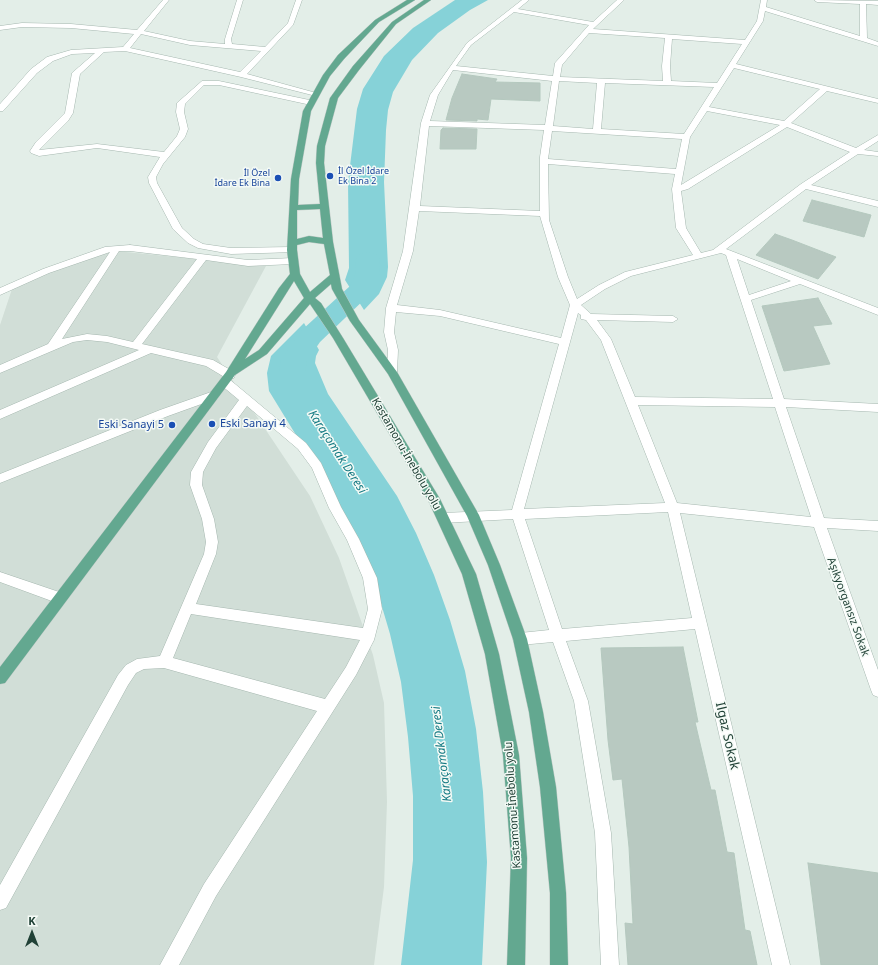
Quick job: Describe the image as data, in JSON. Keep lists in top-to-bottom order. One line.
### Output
{"streets":{"main road":["Kastamonu-İnebolu yolu"],"street":["Aşıkyorgansız Sokak","Ilgaz Sokak"]},"water":["Karaçomak Deresi"],"places":["İl Özel İdare Ek Bina 2","İl Özel İdare Ek Bina","Eski Sanayi 4","Eski Sanayi 5"],"north":"top"}
